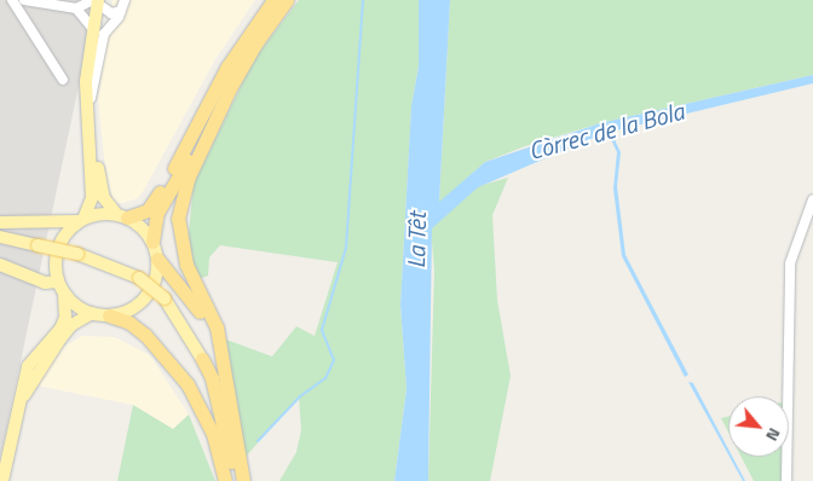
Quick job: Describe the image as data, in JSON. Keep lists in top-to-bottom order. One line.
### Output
{"water":["Còrrec de la Bola","La Têt"],"north":"bottom right"}
